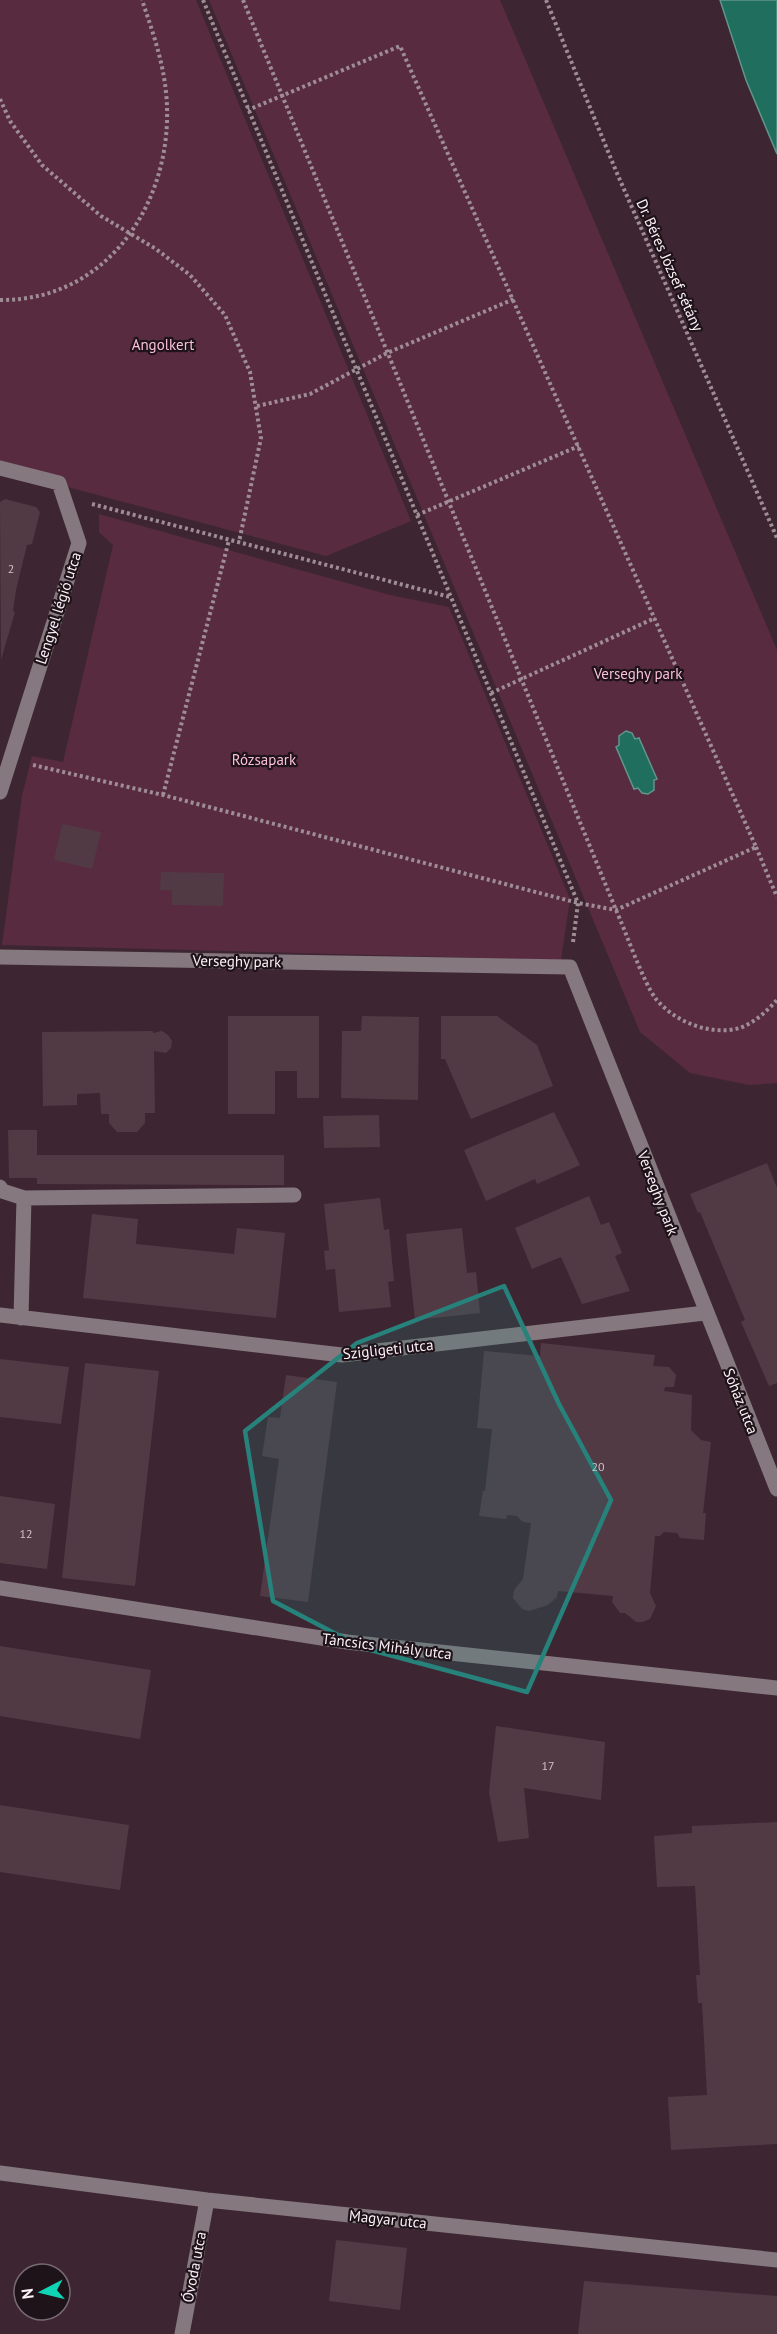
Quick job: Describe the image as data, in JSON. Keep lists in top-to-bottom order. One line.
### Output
{"streets":{"street":["Lengyel légió utca","Verseghy park","Szigligeti utca","Sóház utca","Táncsics Mihály utca","Magyar utca","Óvoda utca"],"path":["Dr. Béres József sétány"]},"crossings":[["Verseghy park","Szigligeti utca"],["Verseghy park","Sóház utca"],["Szigligeti utca","Sóház utca"],["Magyar utca","Óvoda utca"]],"parks":["Angolkert","Verseghy park","Rózsapark"],"house_numbers":["2","20","12","17"],"north":"left"}
